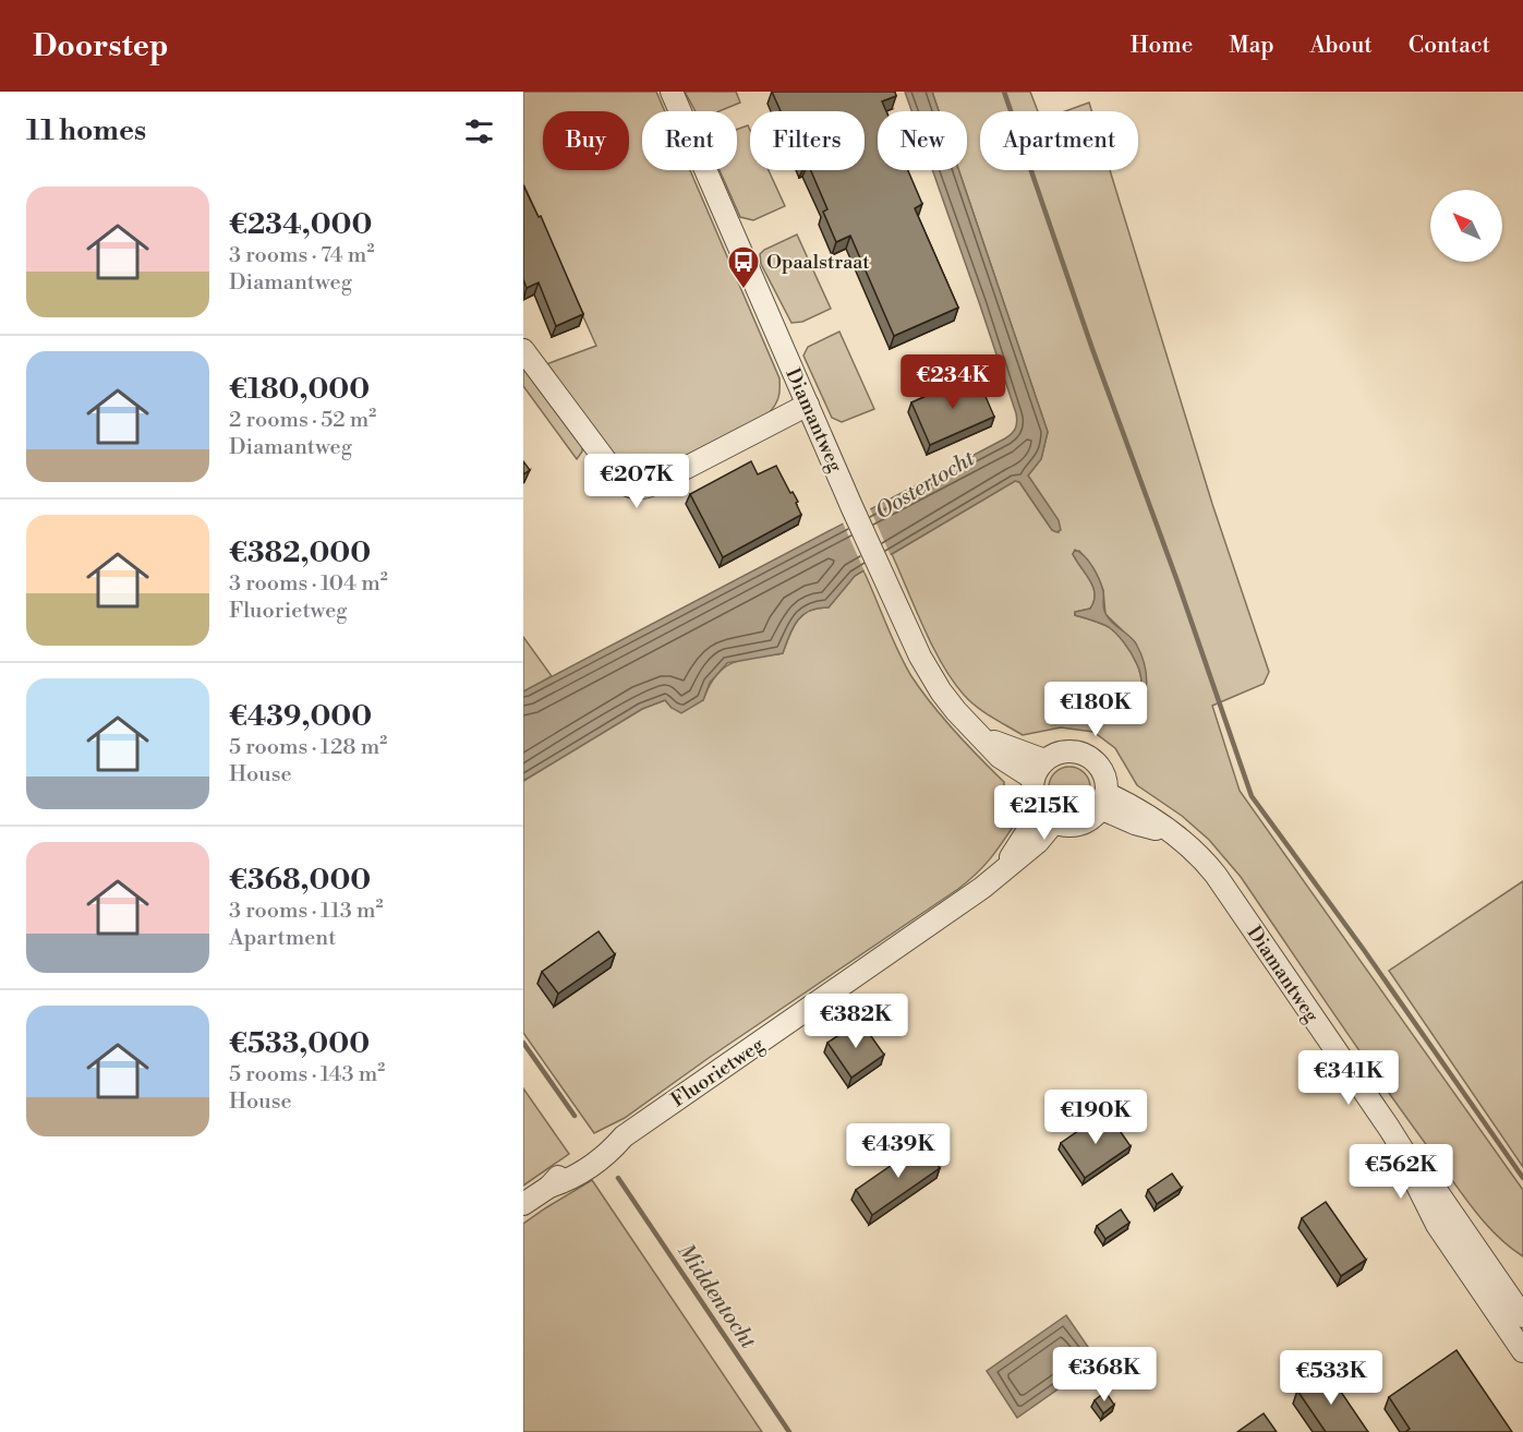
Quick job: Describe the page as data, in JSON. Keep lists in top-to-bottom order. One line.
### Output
{"streets":{"street":["Diamantweg","Fluorietweg"]},"crossings":[["Diamantweg","Fluorietweg"]],"water":["Oostertocht","Middentocht"],"places":{"bus stop":["Opaalstraat"]},"north":"top left","page":{"header":"Doorstep","nav":["Home","Map","About","Contact"],"heading":"11 homes","chip":["Buy","Rent","Filters","New","Apartment"],"list":[{"name":"€234,000","note":"3 rooms · 74 m² · Diamantweg"},{"name":"€180,000","note":"2 rooms · 52 m² · Diamantweg"},{"name":"€382,000","note":"3 rooms · 104 m² · Fluorietweg"},{"name":"€439,000","note":"5 rooms · 128 m² · House"},{"name":"€368,000","note":"3 rooms · 113 m² · Apartment"},{"name":"€533,000","note":"5 rooms · 143 m² · House"}],"price":["€234K","€207K","€180K","€215K","€382K","€341K","€190K","€439K","€562K","€368K","€533K"]}}
